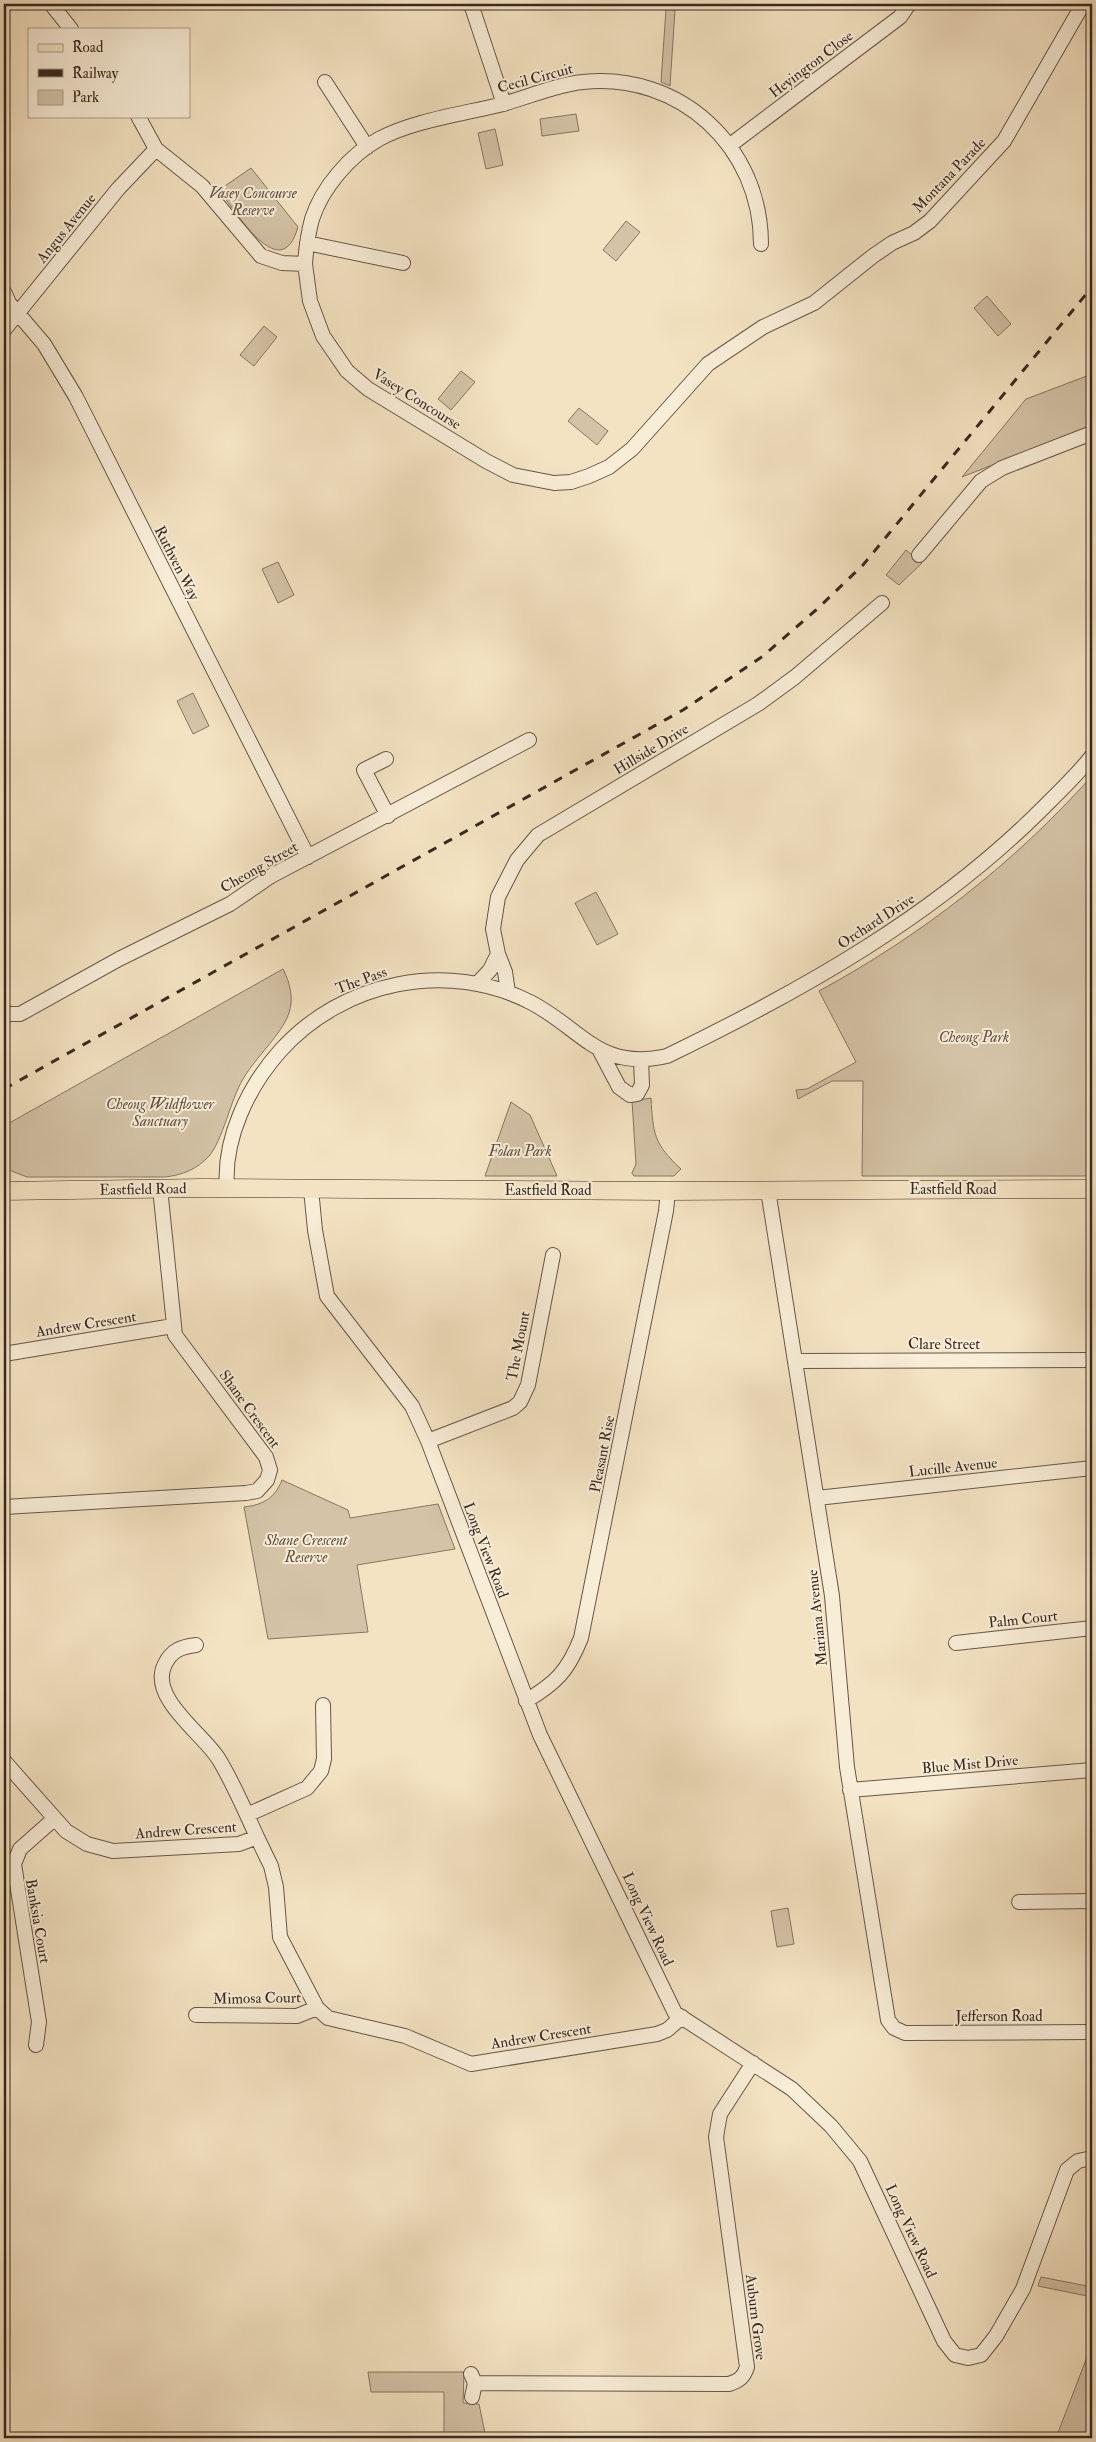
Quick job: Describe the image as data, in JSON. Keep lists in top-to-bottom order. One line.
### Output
{"streets":{"main road":["Eastfield Road"],"street":["Heyington Close","Cecil Circuit","Montana Parade","Angus Avenue","Vasey Concourse","Ruthven Way","Hillside Drive","Cheong Street","Orchard Drive","The Pass","Andrew Crescent","Clare Street","The Mount","Shane Crescent","Pleasant Rise","Lucille Avenue","Long View Road","Mariana Avenue","Palm Court","Blue Mist Drive","Banksia Court","Mimosa Court","Jefferson Road","Auburn Grove"]},"crossings":[["Heyington Close","Cecil Circuit"],["Cecil Circuit","Vasey Concourse"],["Montana Parade","Vasey Concourse"],["Angus Avenue","Ruthven Way"],["Ruthven Way","Cheong Street"],["Hillside Drive","The Pass"],["Orchard Drive","The Pass"],["The Pass","Eastfield Road"],["Eastfield Road","Shane Crescent"],["Eastfield Road","Pleasant Rise"],["Eastfield Road","Long View Road"],["Eastfield Road","Mariana Avenue"],["Andrew Crescent","Shane Crescent"],["Andrew Crescent","Long View Road"],["Andrew Crescent","Banksia Court"],["Andrew Crescent","Mimosa Court"],["Clare Street","Mariana Avenue"],["The Mount","Long View Road"],["Pleasant Rise","Long View Road"],["Lucille Avenue","Mariana Avenue"],["Long View Road","Auburn Grove"],["Mariana Avenue","Blue Mist Drive"],["Mariana Avenue","Jefferson Road"]],"parks":["Vasey Concourse Reserve","Cheong Park","Cheong Wildflower Sanctuary","Folan Park","Shane Crescent Reserve"],"legend":["Road","Railway","Park"]}
